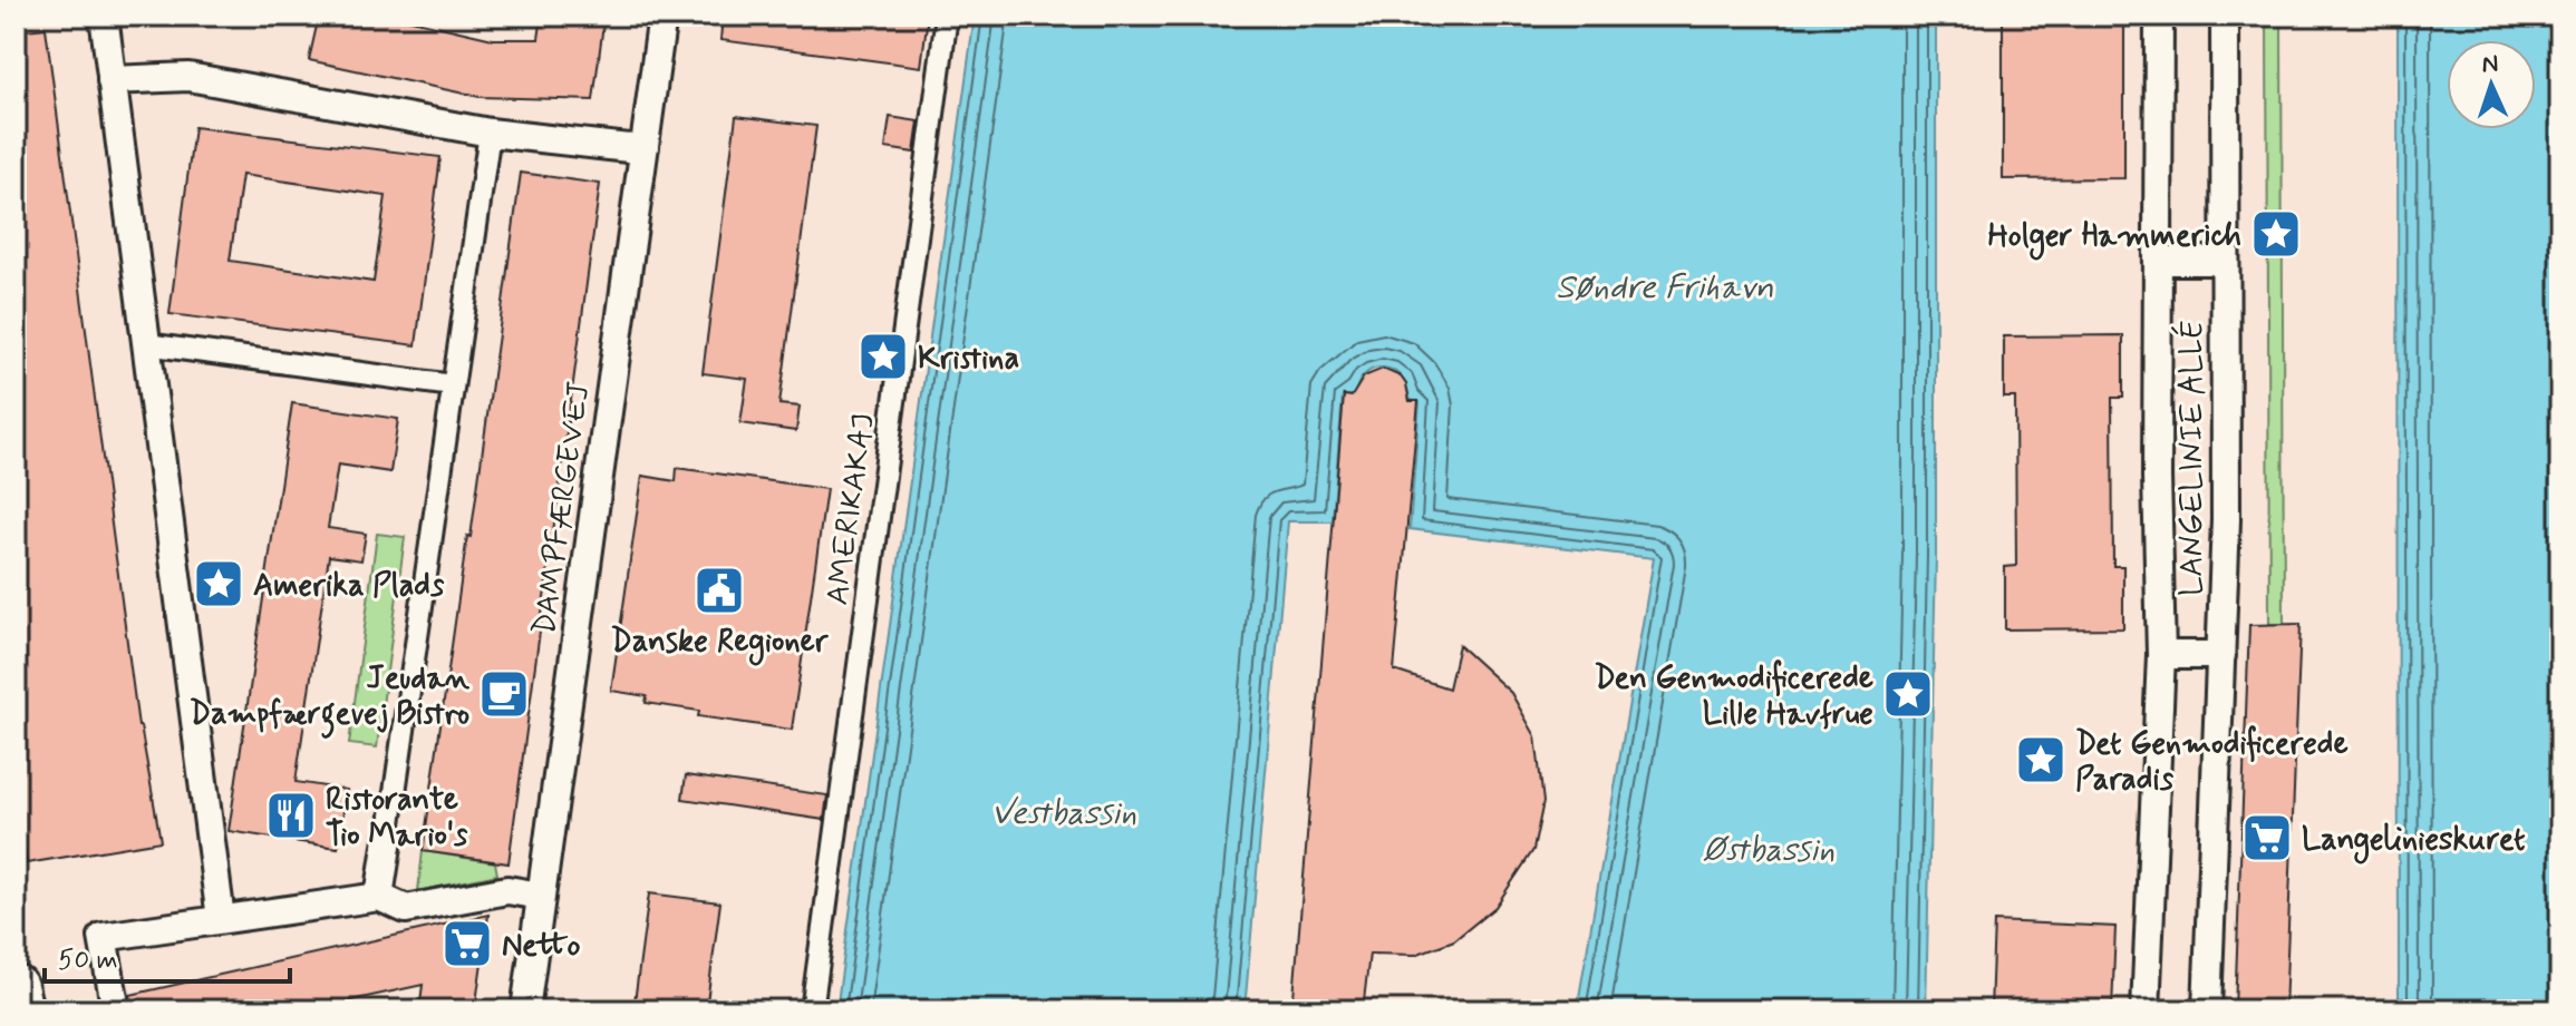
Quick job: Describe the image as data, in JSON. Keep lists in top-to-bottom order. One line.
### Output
{"streets":{"street":["LANGELINIE ALLÉ","DAMPFÆRGEVEJ","AMERIKAKAJ"]},"water":["Søndre Frihavn","Vestbassin","Østbassin"],"places":{"place":["Holger Hammerich","Kristina","Amerika Plads","Den Genmodificerede Lille Havfrue","Det Genmodificerede Paradis"],"public building":["Danske Regioner"],"cafe":["Jeudan Dampfærgevej Bistro"],"restaurant":["Ristorante Tio Mario's"],"supermarket":["Langelinieskuret","Netto"]},"scale_bar":"50 m","north":"top"}
